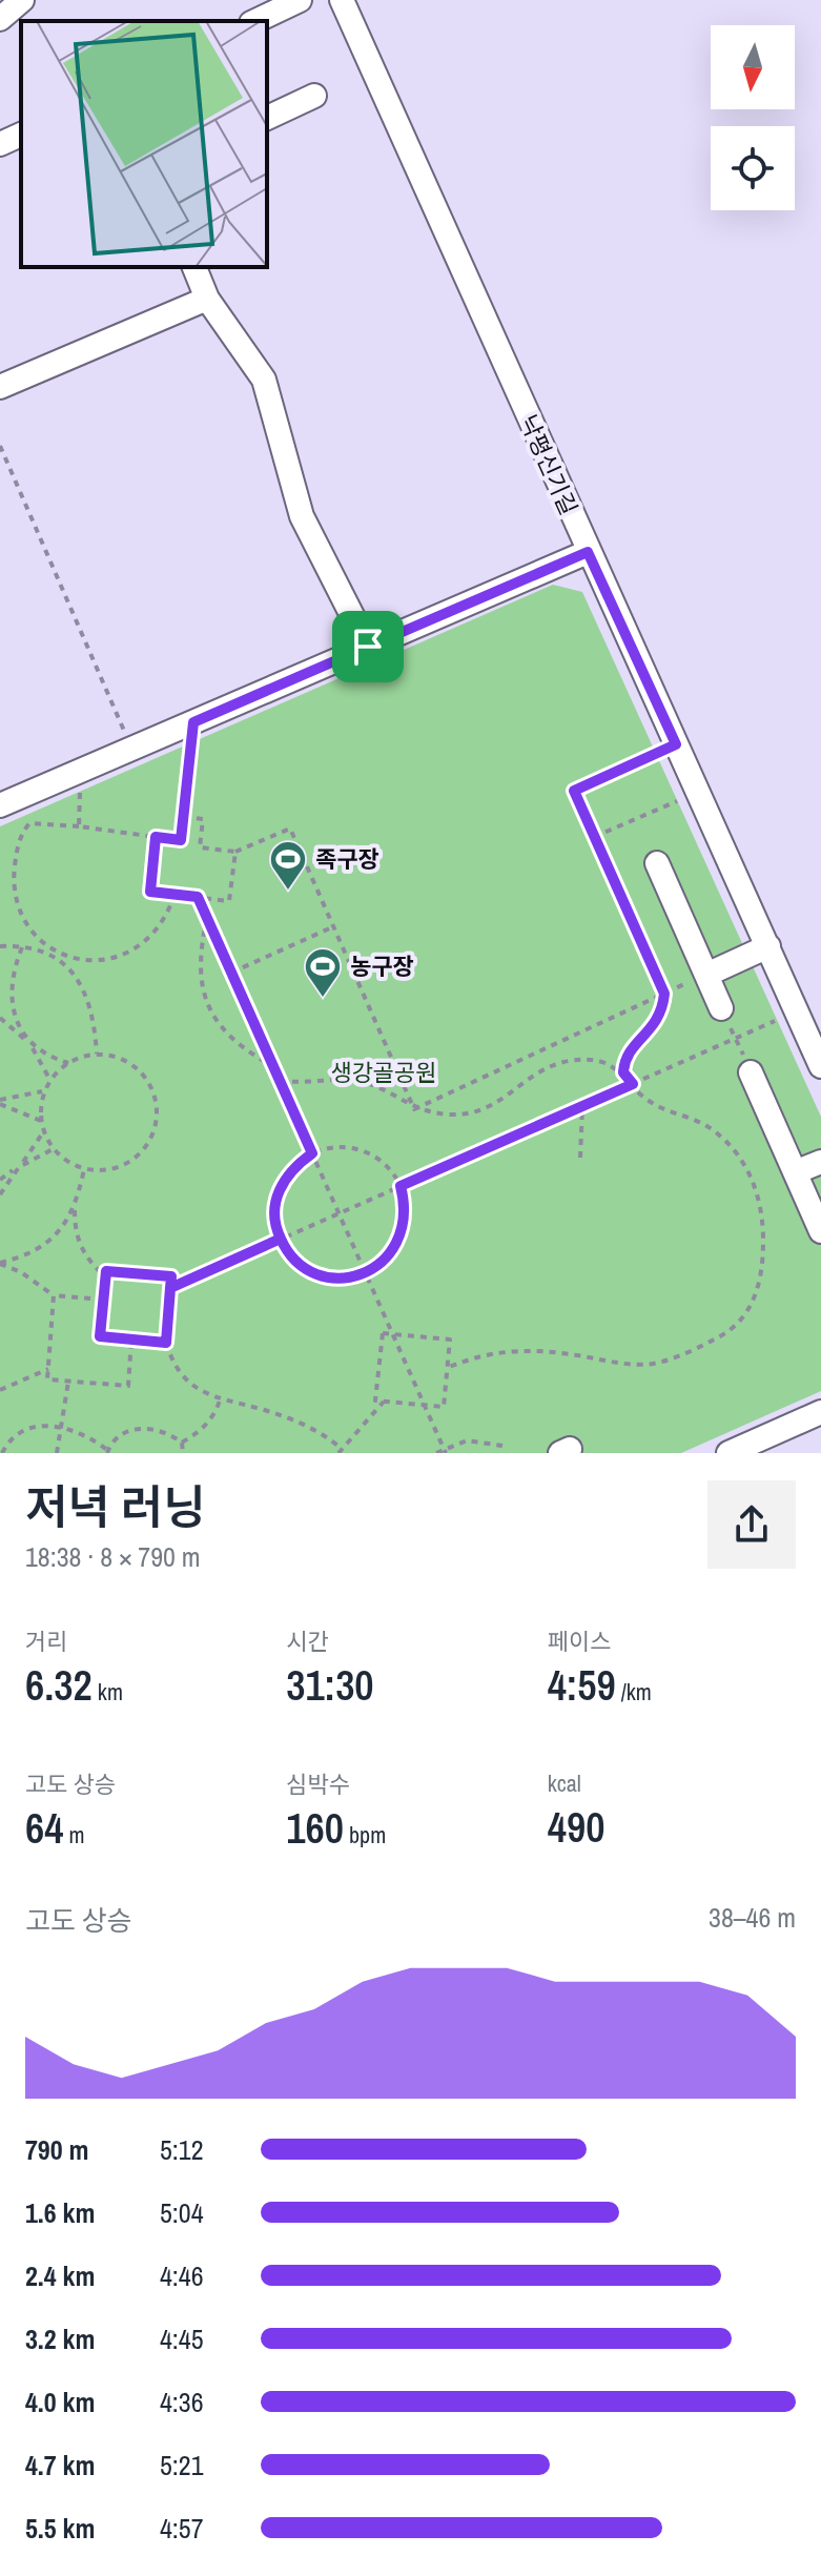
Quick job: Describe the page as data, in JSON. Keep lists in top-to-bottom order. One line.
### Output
{"streets":{"street":["낙평신기길"]},"parks":["생강골공원"],"places":{"sports":["족구장","농구장"]},"north":"bottom","page":{"heading":["저녁 러닝","18:38 · 8 × 790 m"],"stats":[["거리","6.32 km"],["시간","31:30"],["페이스","4:59 /km"],["고도 상승","64 m"],["심박수","160 bpm"],["kcal","490"]],"chart":["고도 상승","38–46 m"],"list":[{"name":"790 m","note":"5:12"},{"name":"1.6 km","note":"5:04"},{"name":"2.4 km","note":"4:46"},{"name":"3.2 km","note":"4:45"},{"name":"4.0 km","note":"4:36"},{"name":"4.7 km","note":"5:21"},{"name":"5.5 km","note":"4:57"}]}}
